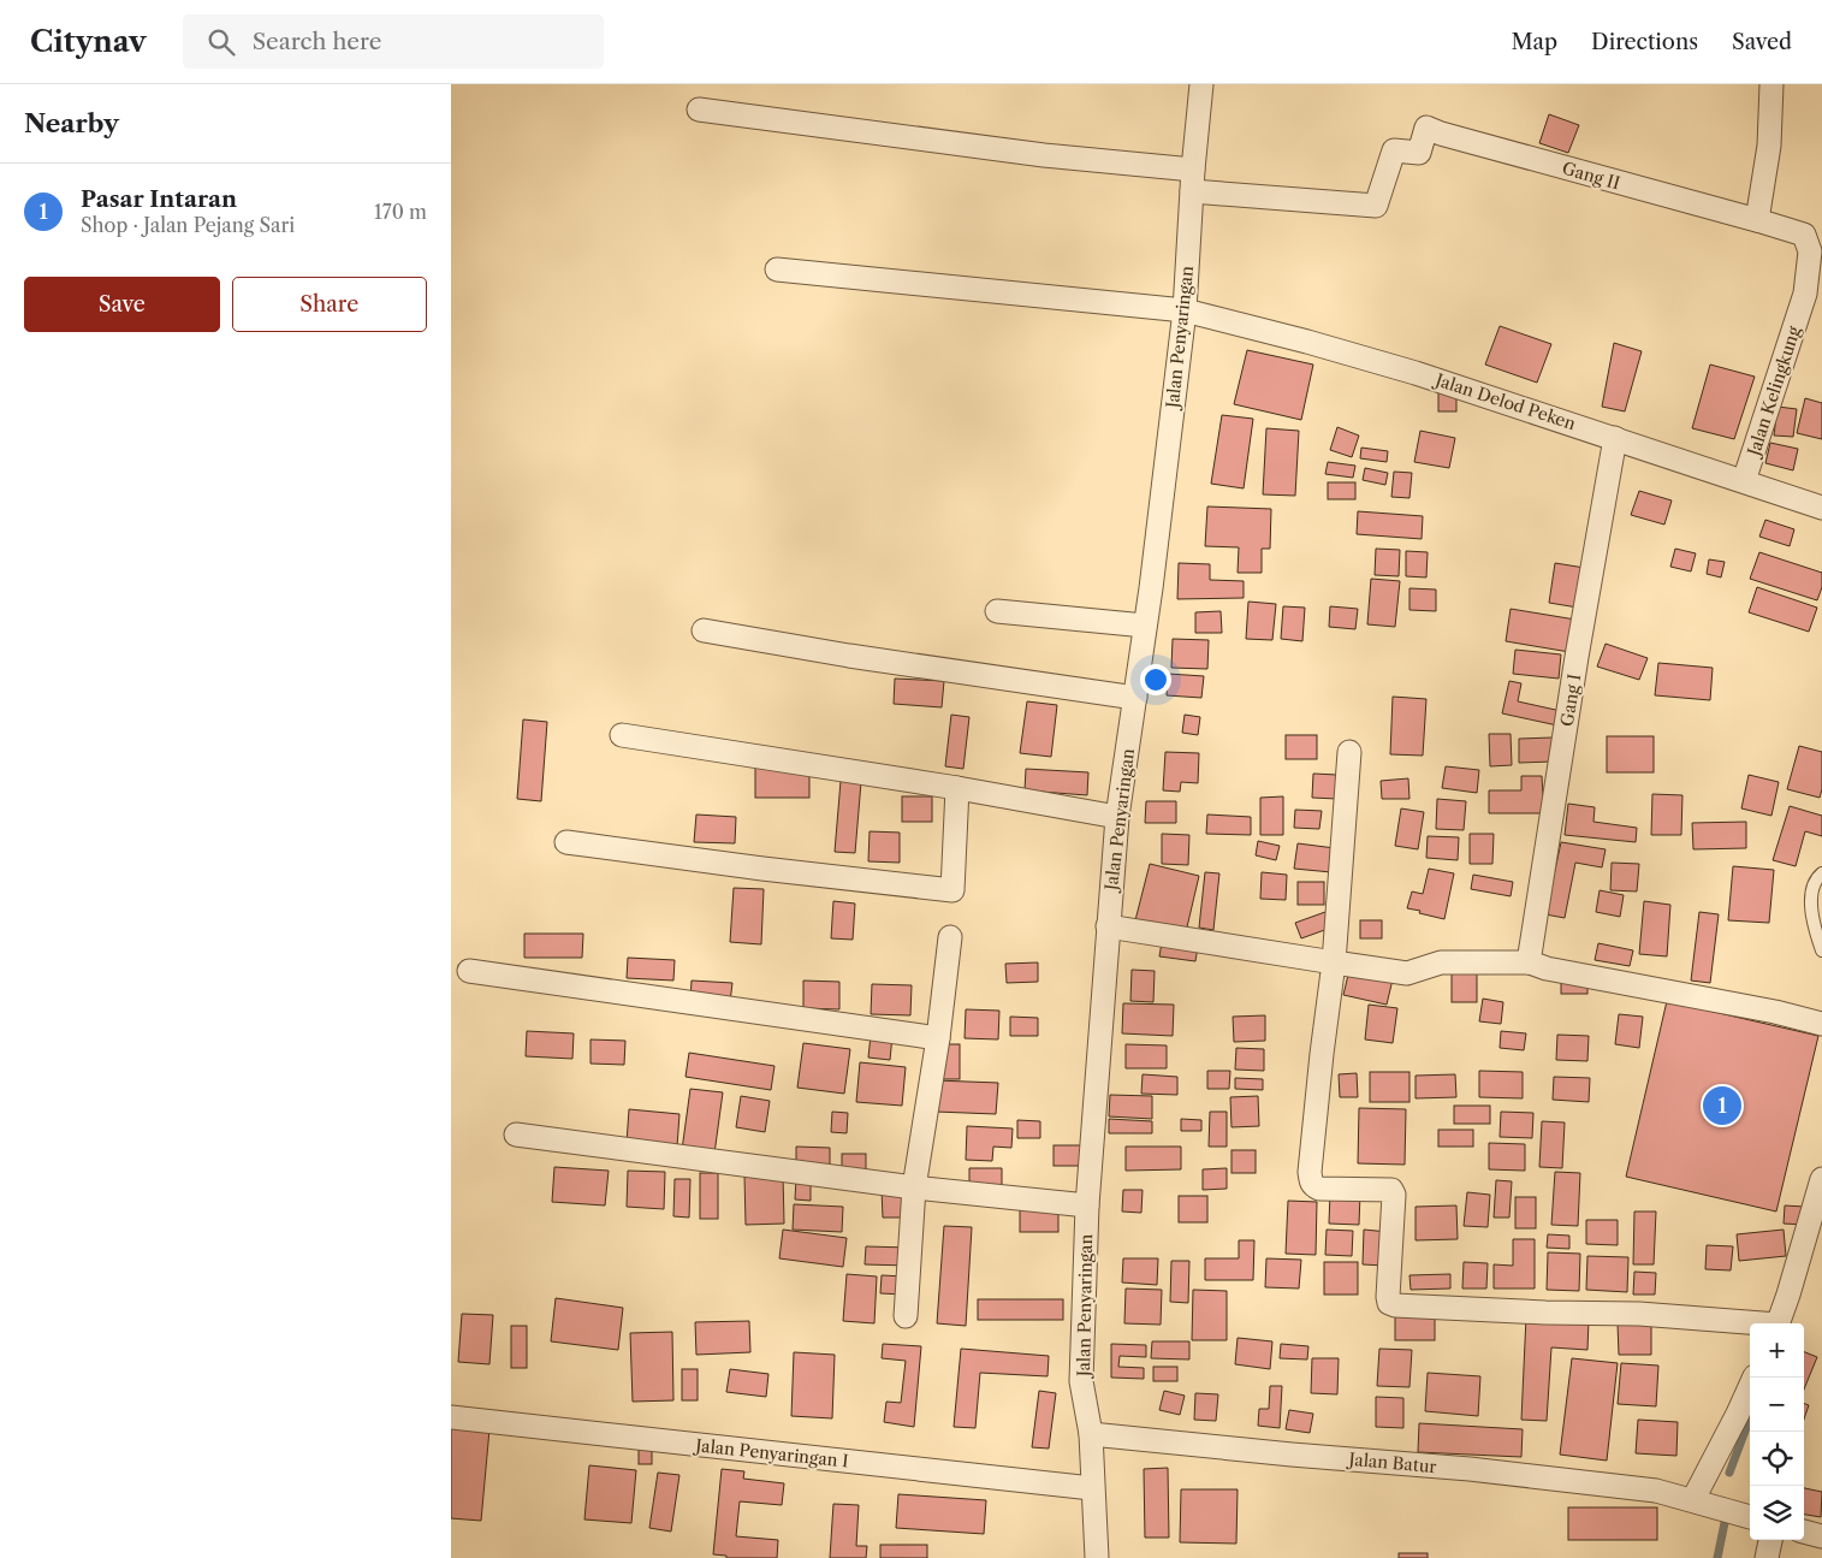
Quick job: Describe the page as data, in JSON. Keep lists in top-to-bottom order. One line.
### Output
{"streets":{"street":["Gang II","Jalan Penyaringan","Jalan Kelingkung","Jalan Delod Peken","Gang I","Jalan Penyaringan I","Jalan Batur"]},"crossings":[["Gang II","Jalan Penyaringan"],["Gang II","Jalan Kelingkung"],["Jalan Penyaringan","Jalan Delod Peken"],["Jalan Penyaringan","Jalan Penyaringan I"],["Jalan Penyaringan","Jalan Batur"],["Jalan Kelingkung","Jalan Delod Peken"],["Jalan Delod Peken","Gang I"]],"page":{"header":"Citynav","search":"Search here","nav":["Map","Directions","Saved"],"heading":"Nearby","list":[{"mark":"1","name":"Pasar Intaran","note":"Shop · Jalan Pejang Sari","value":"170 m"}],"buttons":["Save","Share"],"pins":"1","map_buttons":["+","−"]}}
